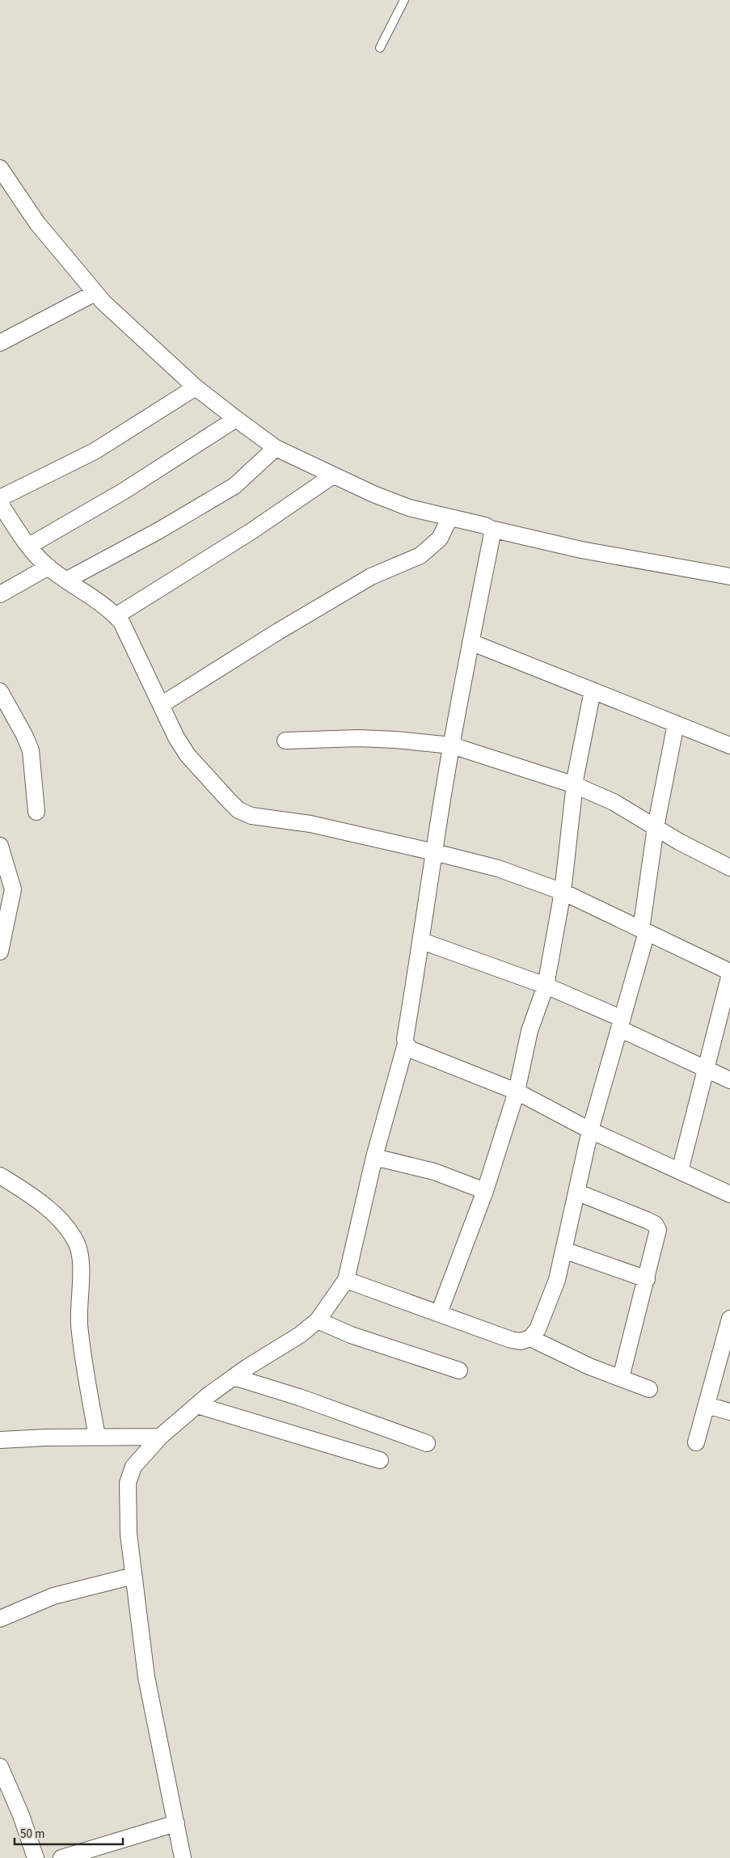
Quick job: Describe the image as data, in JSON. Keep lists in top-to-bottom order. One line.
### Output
{"scale_bar":"50 m"}
